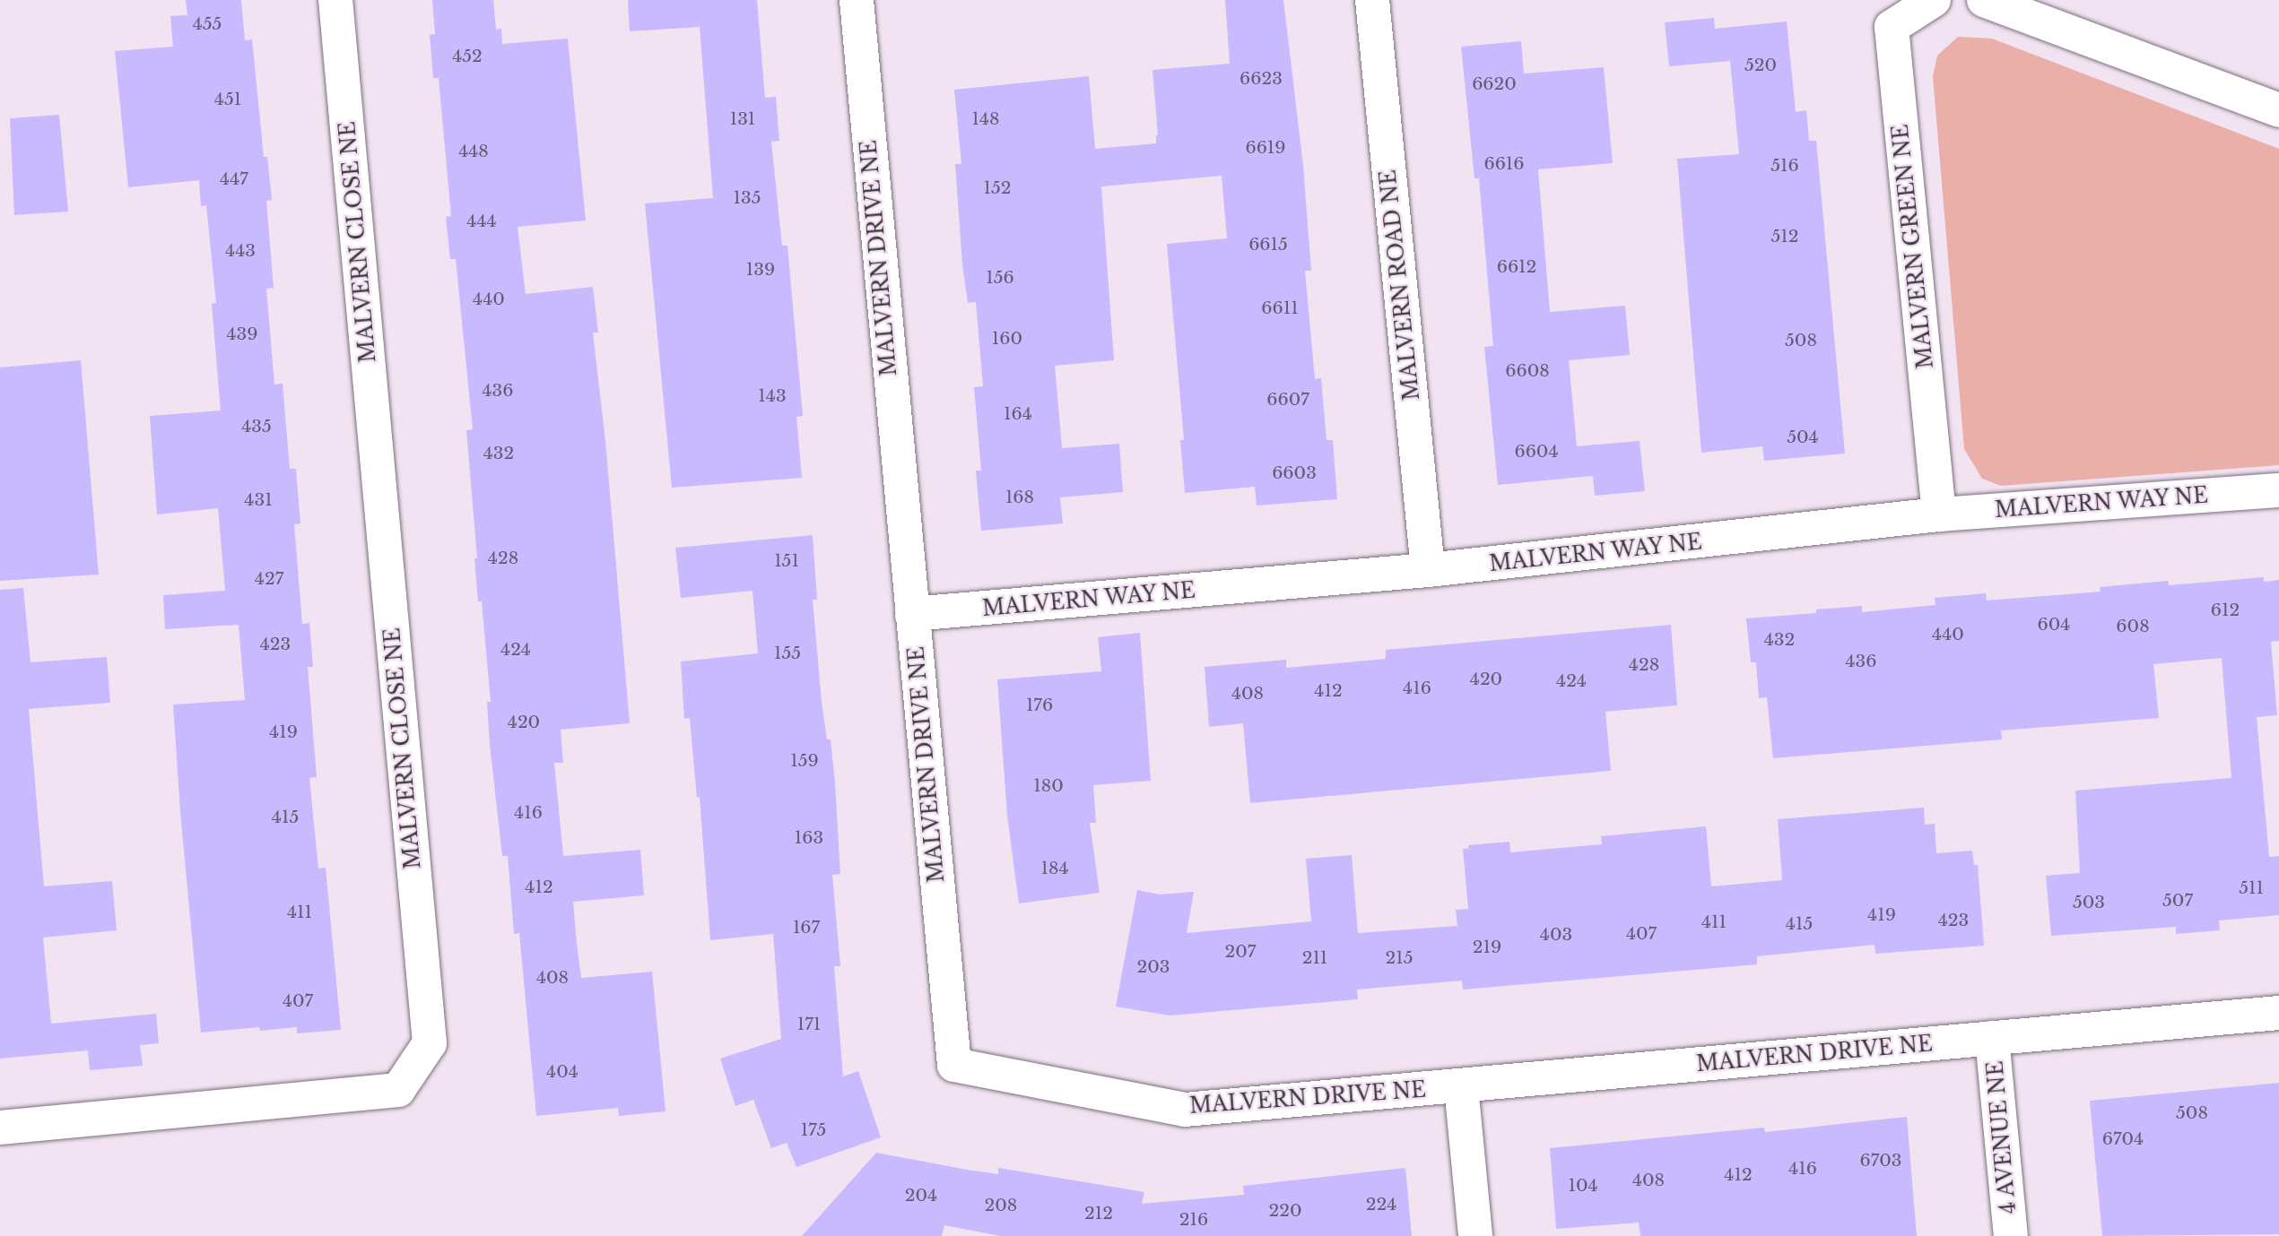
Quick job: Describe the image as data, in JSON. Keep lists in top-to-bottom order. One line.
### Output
{"streets":{"street":["MALVERN CLOSE NE","MALVERN GREEN NE","MALVERN DRIVE NE","MALVERN ROAD NE","MALVERN WAY NE","4 AVENUE NE"]},"crossings":[["MALVERN GREEN NE","MALVERN WAY NE"],["MALVERN DRIVE NE","MALVERN WAY NE"],["MALVERN DRIVE NE","4 AVENUE NE"],["MALVERN ROAD NE","MALVERN WAY NE"]],"house_numbers":["455","452","520","6623","6620","451","131","148","6619","448","6616","516","447","152","135","444","512","6615","443","6612","139","156","440","6611","439","160","508","6608","436","143","6607","164","435","504","6604","432","6603","168","431","428","151","427","612","604","608","440","432","423","424","155","436","428","420","424","416","412","408","176","420","419","159","180","416","415","163","184","412","511","507","503","411","419","423","411","415","167","407","403","219","207","211","215","203","408","407","171","404","508","175","6704","6703","416","412","408","104","204","224","208","220","212","216"]}
